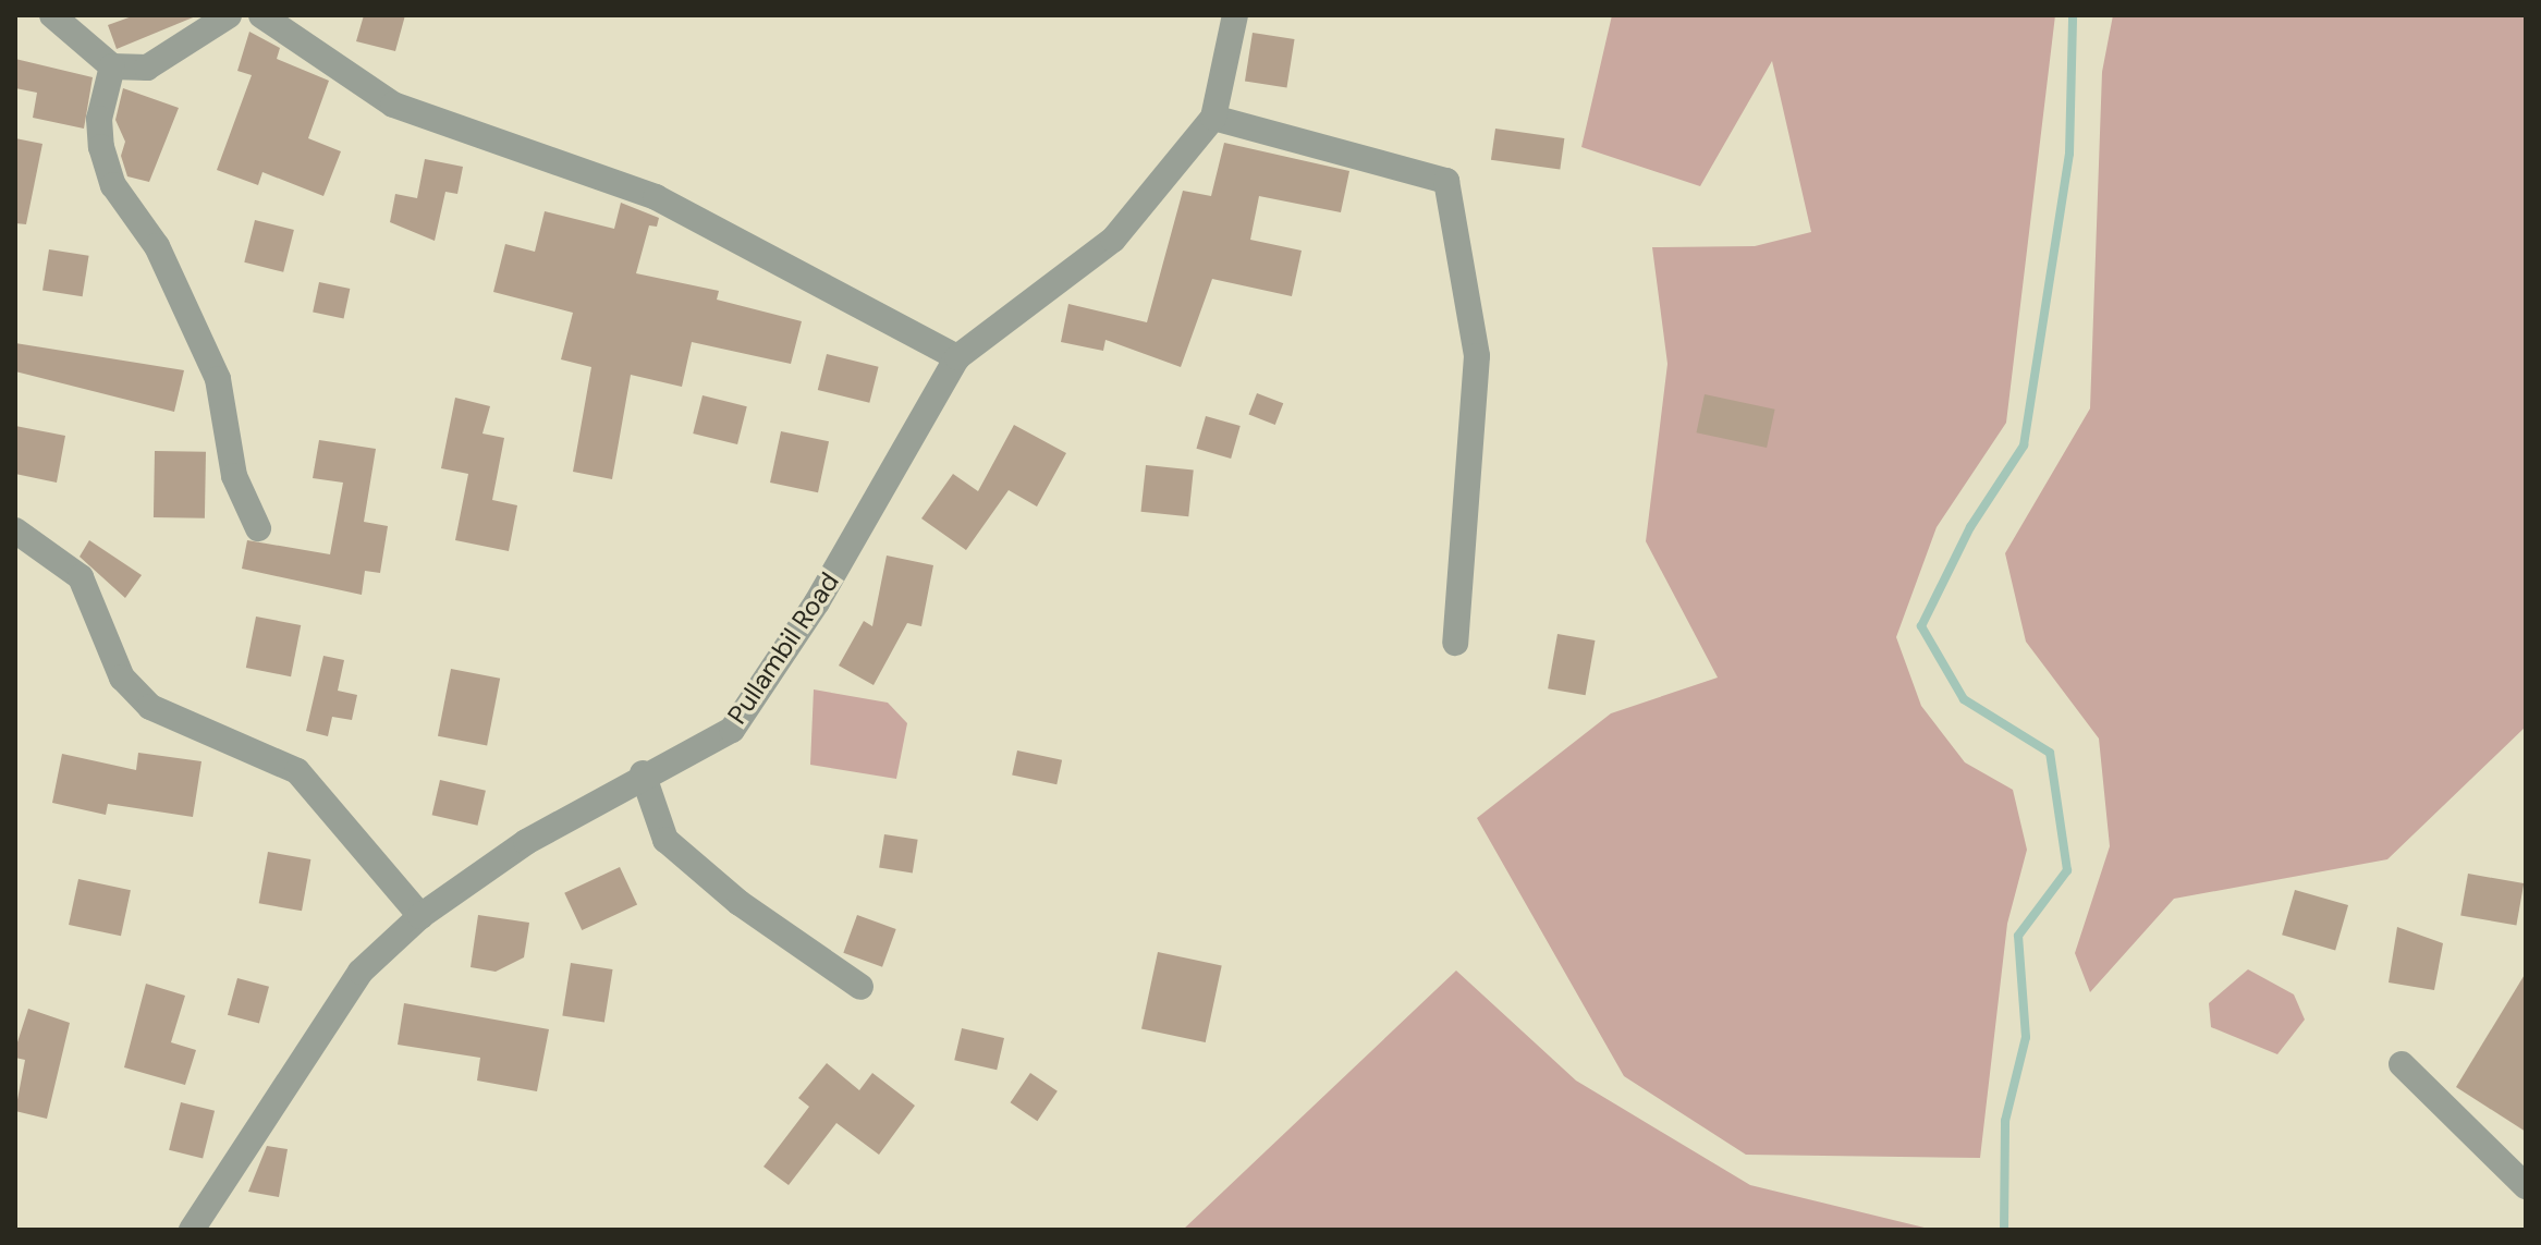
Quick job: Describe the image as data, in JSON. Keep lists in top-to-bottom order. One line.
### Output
{"streets":{"street":["Pullambil Road"]}}
